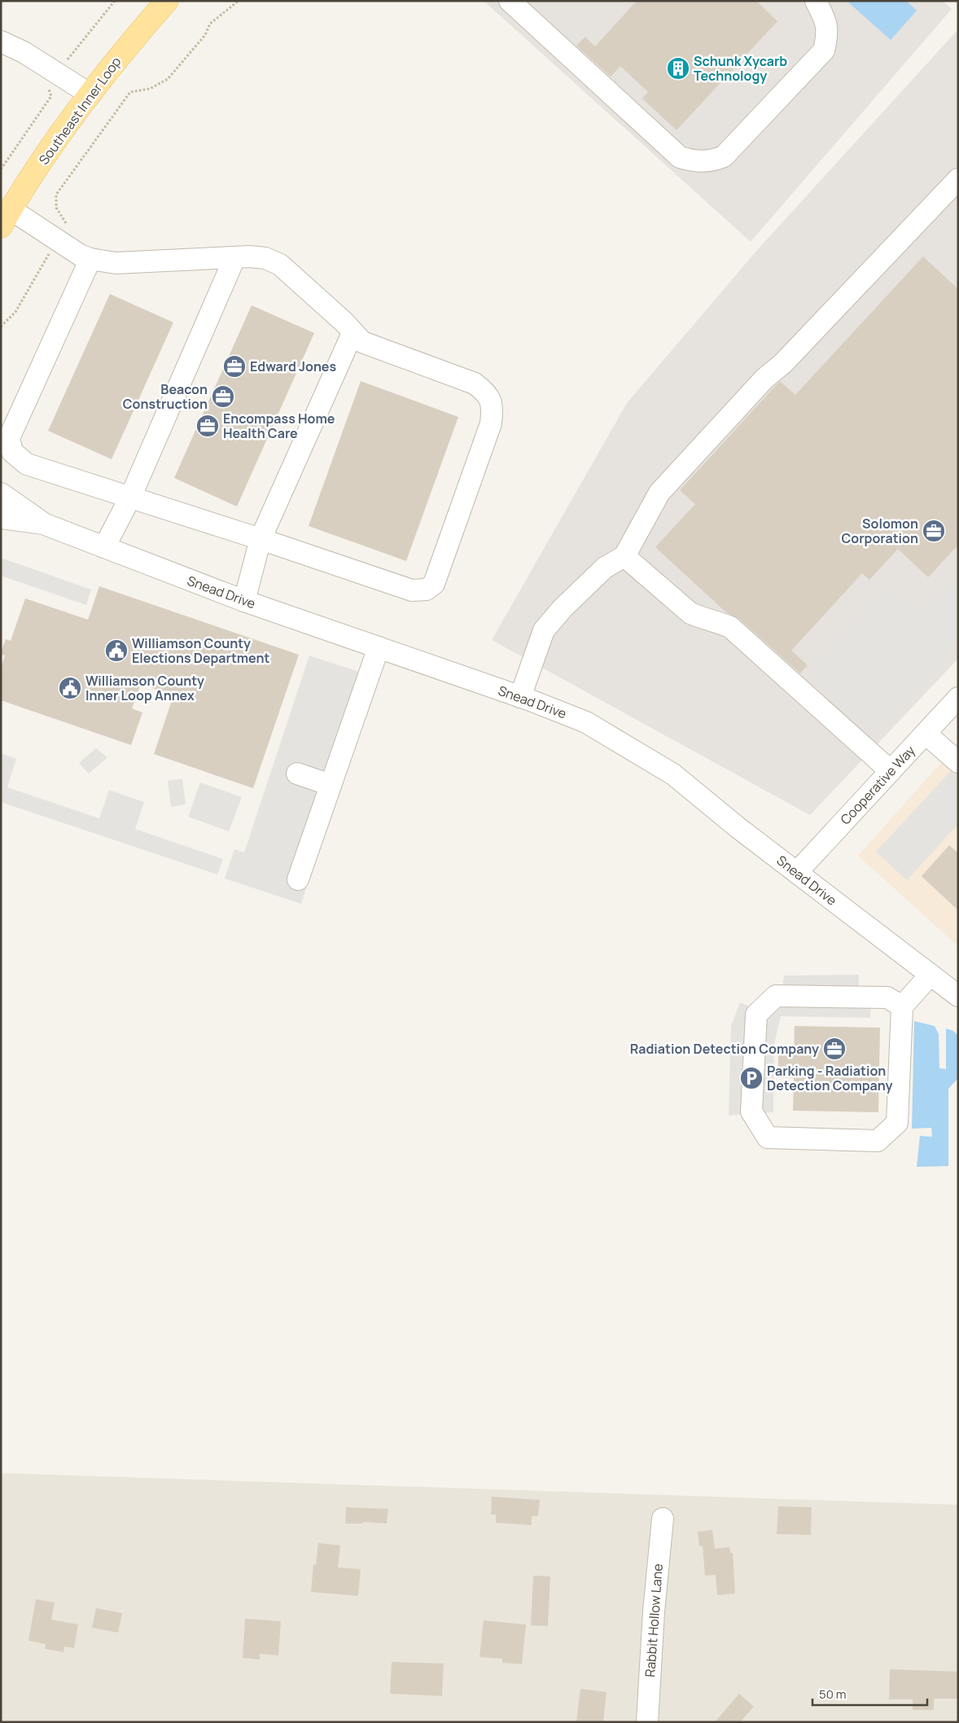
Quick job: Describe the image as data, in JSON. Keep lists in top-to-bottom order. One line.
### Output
{"streets":{"main road":["Southeast Inner Loop"],"street":["Snead Drive","Cooperative Way","Rabbit Hollow Lane"]},"crossings":[["Snead Drive","Cooperative Way"]],"places":{"building":["Schunk Xycarb Technology"],"office":["Edward Jones","Beacon Construction","Encompass Home Health Care","Solomon Corporation","Radiation Detection Company"],"public building":["Williamson County Elections Department","Williamson County Inner Loop Annex"],"parking":["Parking - Radiation Detection Company"]},"scale_bar":"50 m"}
